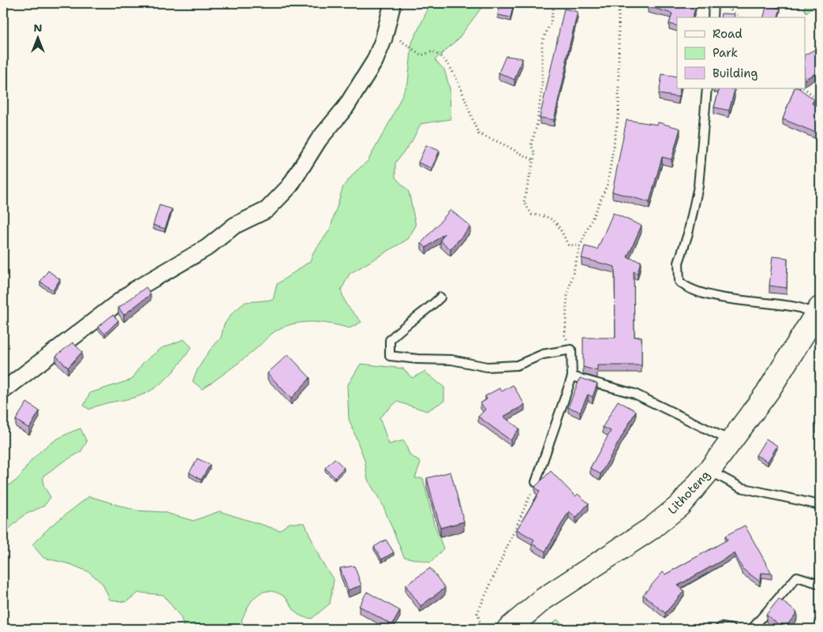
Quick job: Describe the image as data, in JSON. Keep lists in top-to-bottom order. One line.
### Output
{"streets":{"main road":["Lithoteng"]},"legend":["Road","Park","Building"],"north":"top"}
